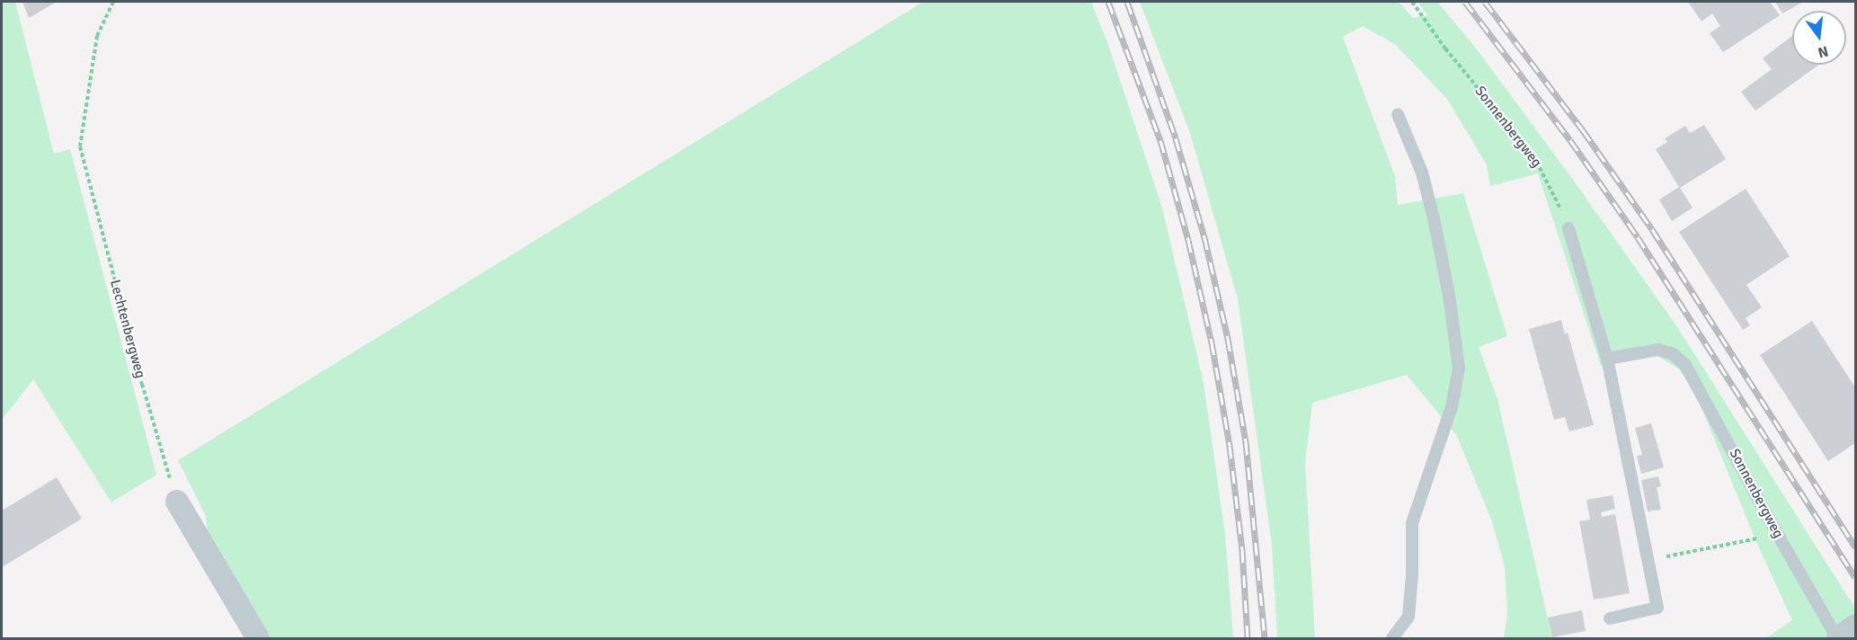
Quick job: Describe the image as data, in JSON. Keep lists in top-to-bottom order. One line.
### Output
{"streets":{"street":["Sonnenbergweg"],"path":["Lechtenbergweg"]},"north":"bottom"}
